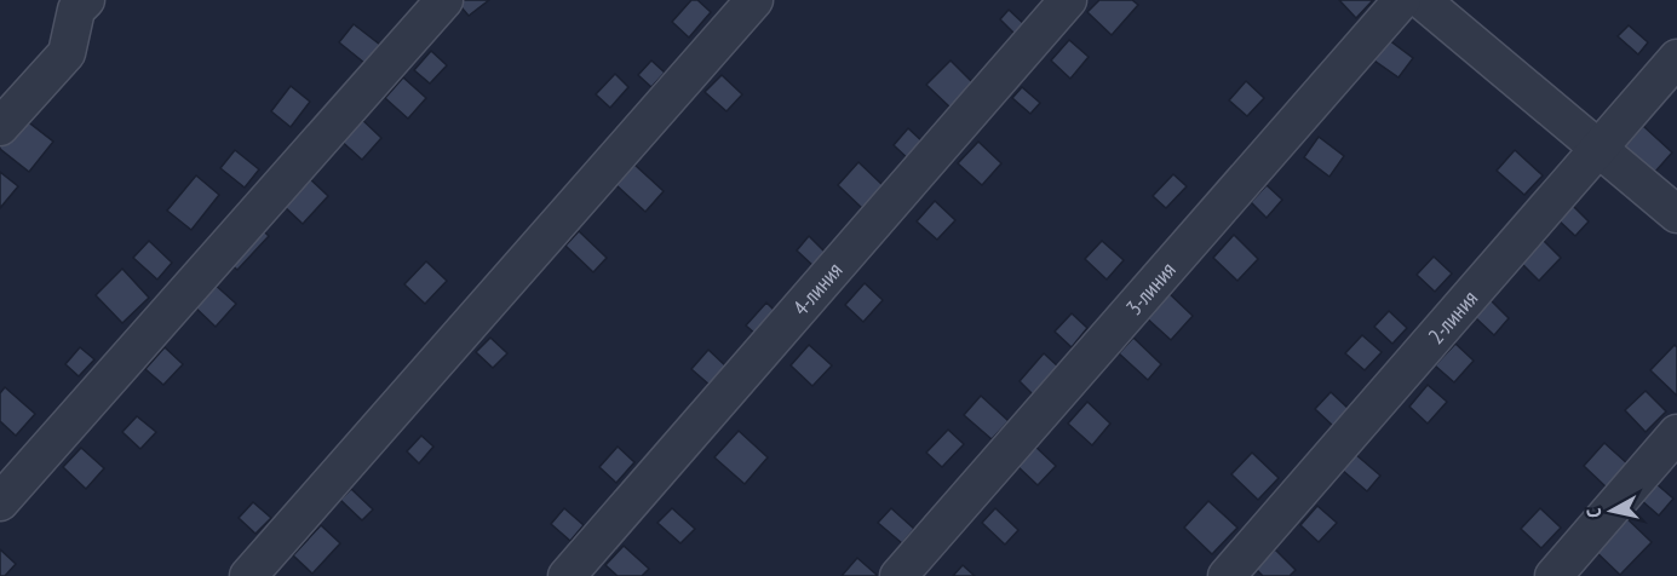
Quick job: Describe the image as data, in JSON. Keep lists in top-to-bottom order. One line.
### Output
{"streets":{"street":["4-линия","3-линия","2-линия"]},"north":"left"}
